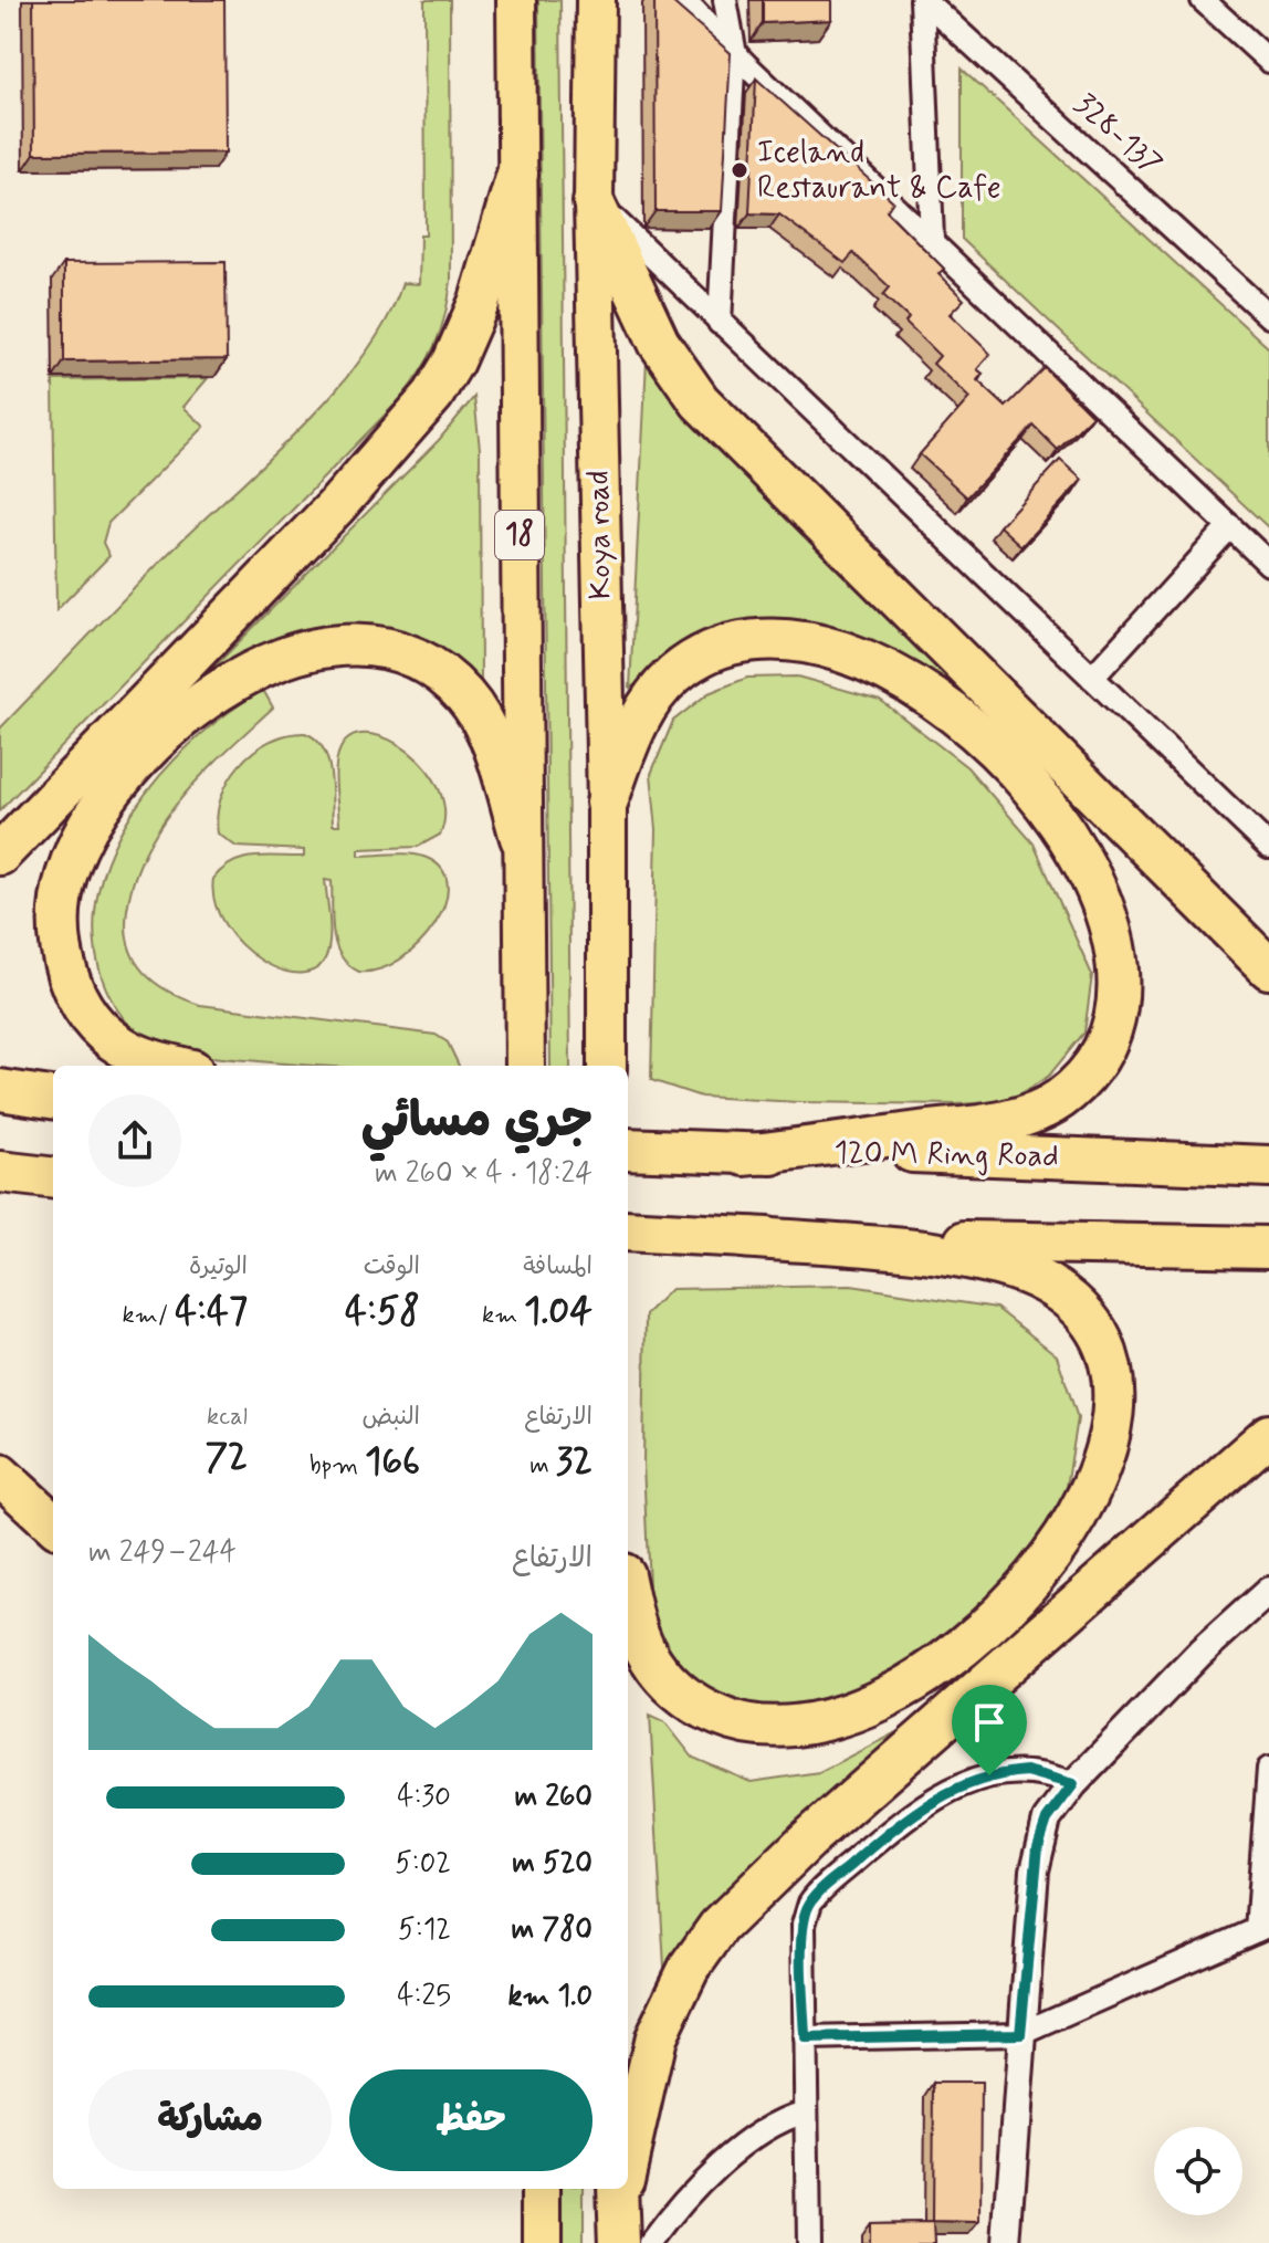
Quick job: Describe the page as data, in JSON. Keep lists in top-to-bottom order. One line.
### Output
{"streets":{"highway":["18","Koya road","120 M Ring Road"],"street":["328-137"]},"places":["Iceland Restaurant & Cafe"],"page":{"heading":["جري مسائي","18:24 · 4 × 260 m"],"stats":[["المسافة","1.04 km"],["الوقت","4:58"],["الوتيرة","4:47 /km"],["الارتفاع","32 m"],["النبض","166 bpm"],["kcal","72"]],"chart":["الارتفاع","244–249 m"],"list":[{"name":"260 m","note":"4:30"},{"name":"520 m","note":"5:02"},{"name":"780 m","note":"5:12"},{"name":"1.0 km","note":"4:25"}],"buttons":["حفظ","مشاركة"]}}
